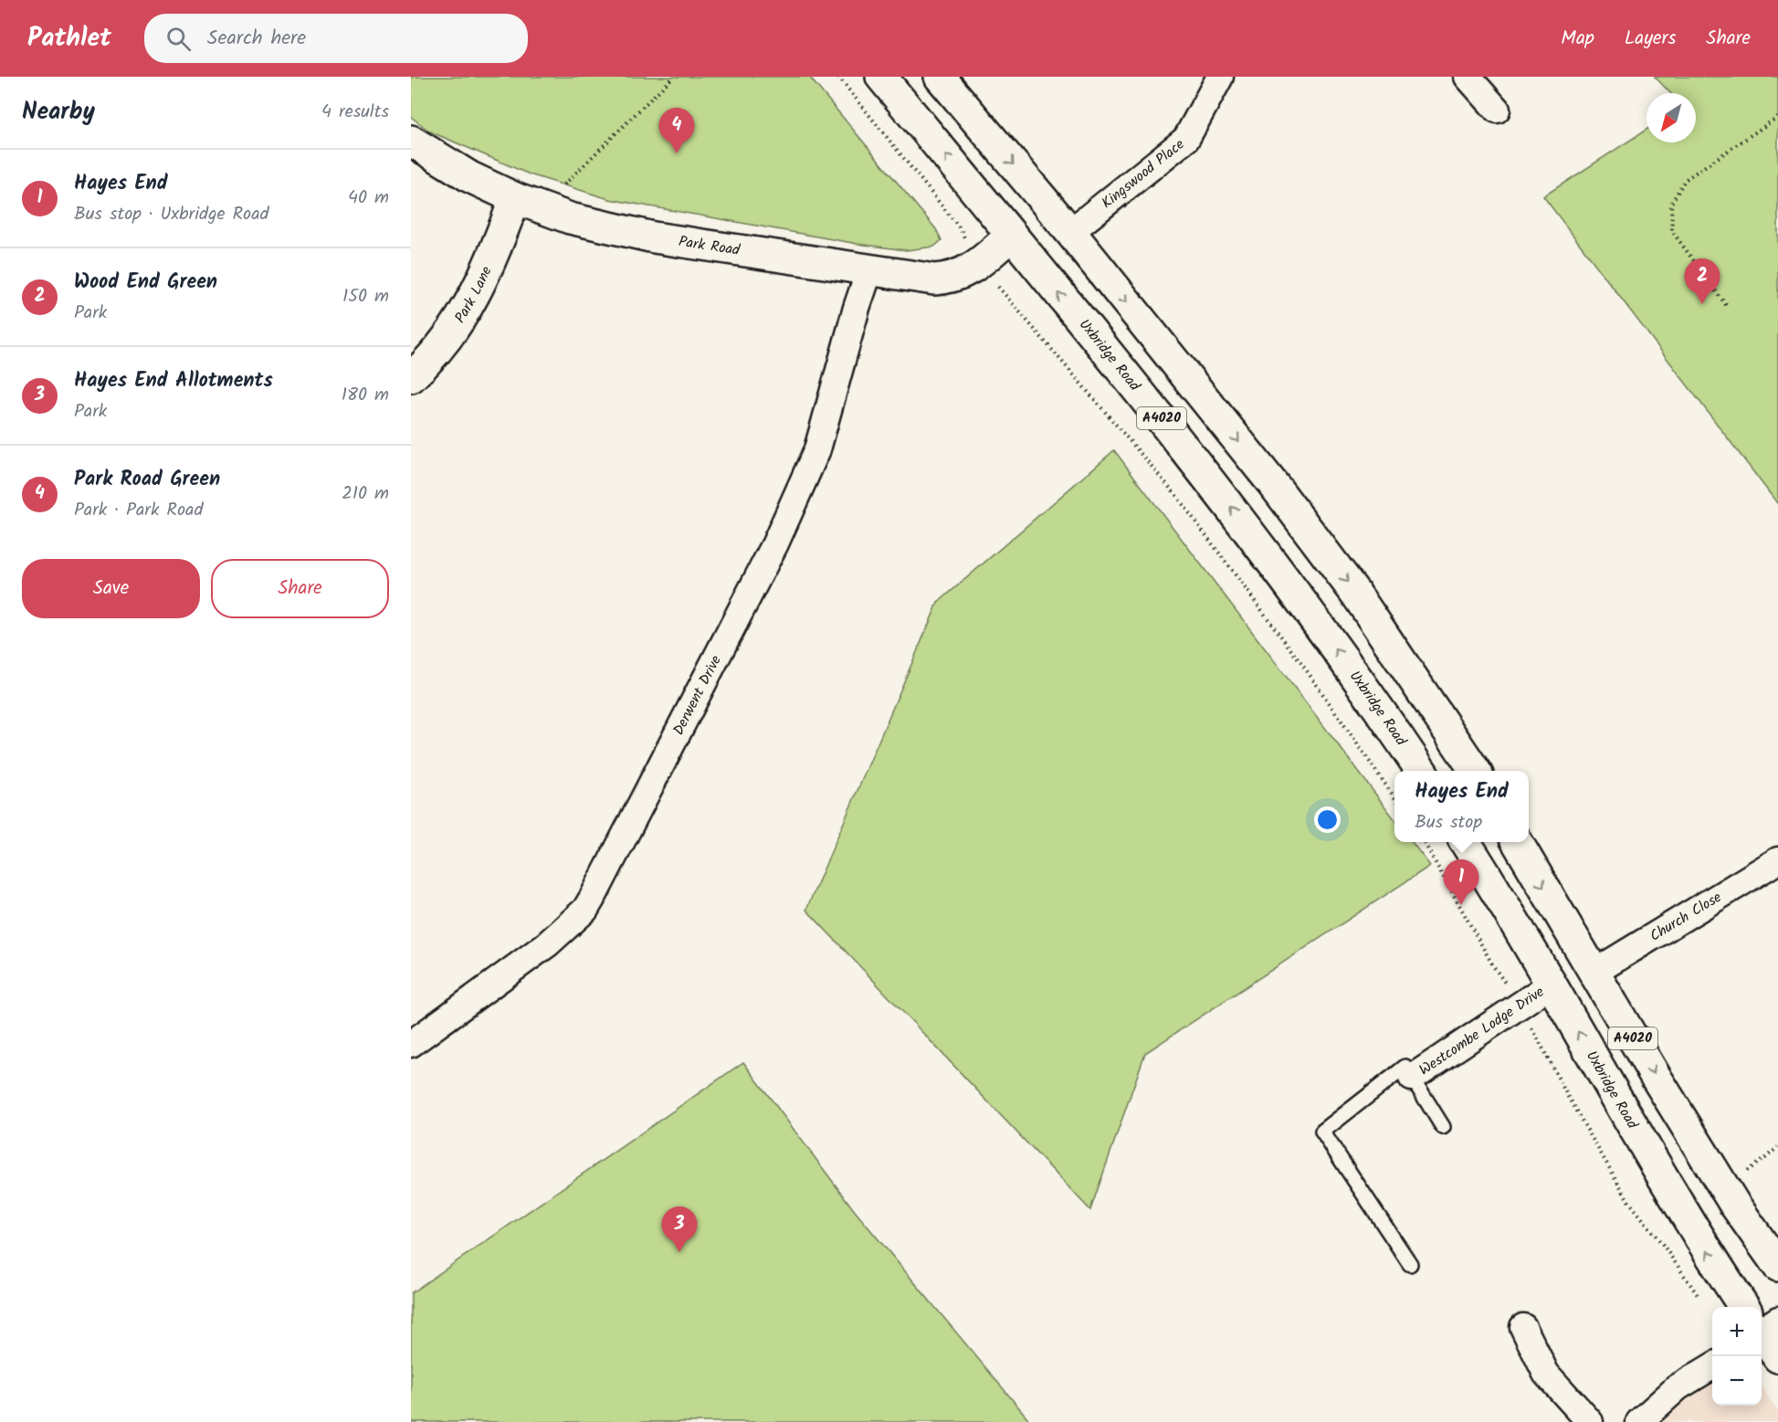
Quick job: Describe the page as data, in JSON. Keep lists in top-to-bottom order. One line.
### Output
{"streets":{"main road":["Park Road","Park Lane","Uxbridge Road","A4020"],"street":["Kingswood Place","Derwent Drive","Church Close","Westcombe Lodge Drive"]},"crossings":[["Kingswood Place","A4020"],["Park Road","Park Lane"],["Park Road","Uxbridge Road"],["Park Road","Derwent Drive"],["Uxbridge Road","Westcombe Lodge Drive"],["A4020","Church Close"]],"north":"bottom left","page":{"header":"Pathlet","search":"Search here","nav":["Map","Layers","Share"],"heading":["Nearby","4 results"],"pins":["4","2","1","3"],"list":[{"mark":"1","name":"Hayes End","note":"Bus stop · Uxbridge Road","value":"40 m"},{"mark":"2","name":"Wood End Green","note":"Park","value":"150 m"},{"mark":"3","name":"Hayes End Allotments","note":"Park","value":"180 m"},{"mark":"4","name":"Park Road Green","note":"Park · Park Road","value":"210 m"}],"buttons":["Save","Share"],"popup":["Hayes End","Bus stop"],"map_buttons":["+","−"]}}
